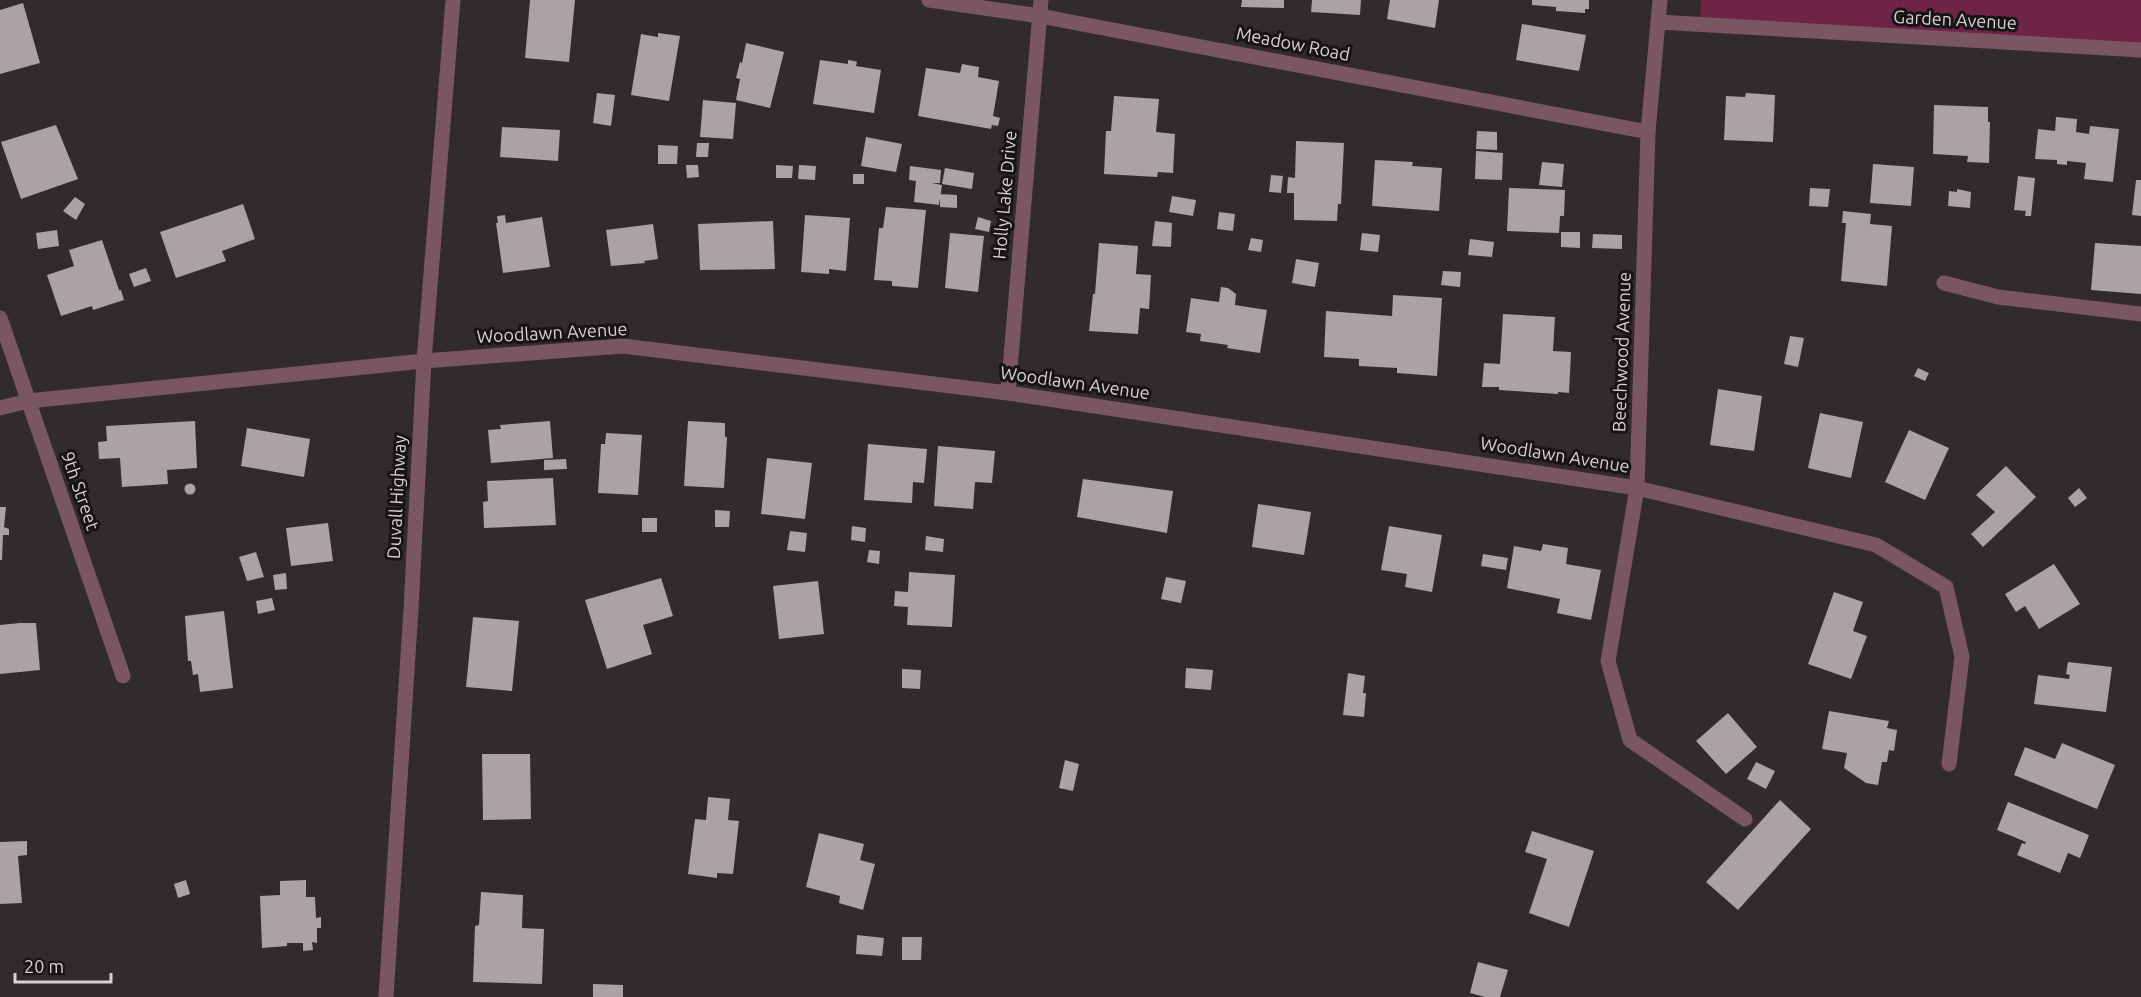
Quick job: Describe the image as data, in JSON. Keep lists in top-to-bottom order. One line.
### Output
{"streets":{"street":["Garden Avenue","Meadow Road","Holly Lake Drive","Woodlawn Avenue","Beechwood Avenue","9th Street","Duvall Highway"]},"crossings":[["Garden Avenue","Beechwood Avenue"],["Meadow Road","Holly Lake Drive"],["Meadow Road","Beechwood Avenue"],["Holly Lake Drive","Woodlawn Avenue"],["Woodlawn Avenue","Beechwood Avenue"],["Woodlawn Avenue","9th Street"],["Woodlawn Avenue","Duvall Highway"]],"scale_bar":"20 m"}
